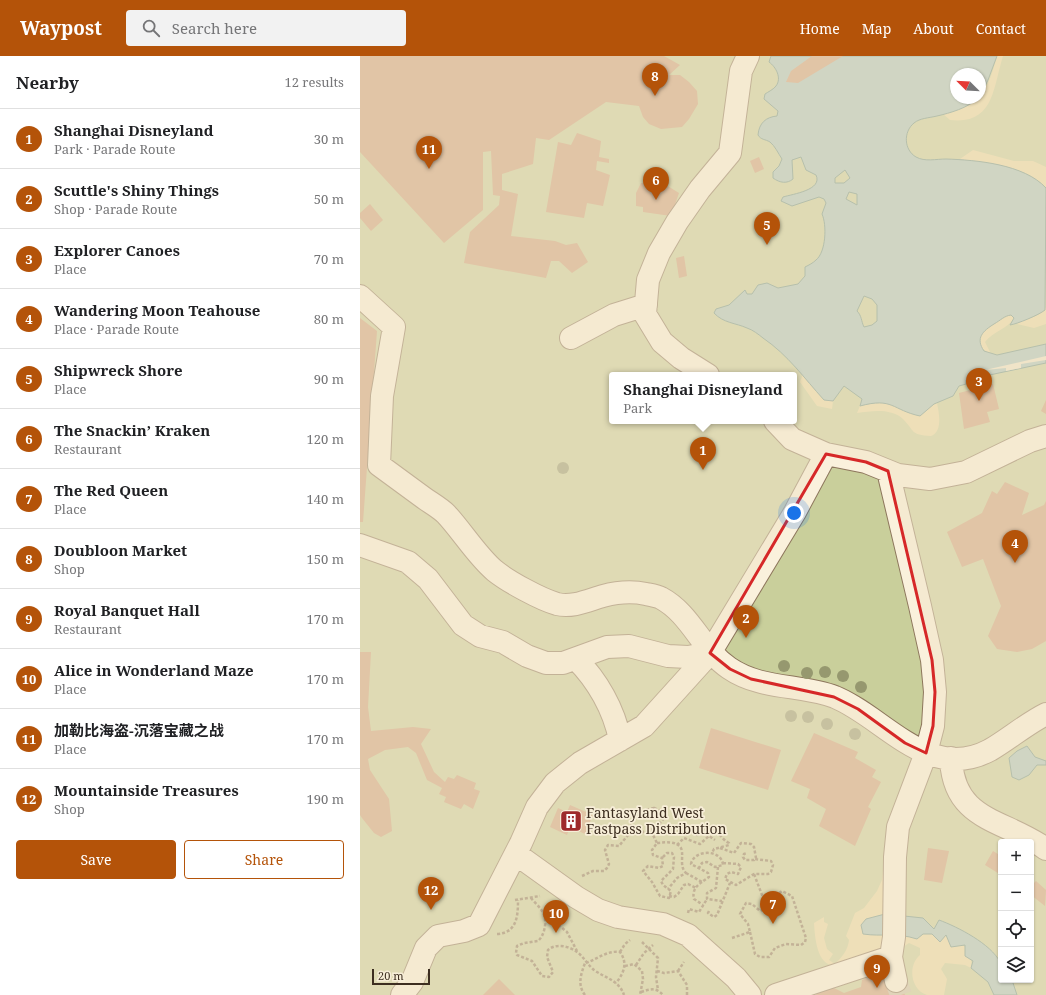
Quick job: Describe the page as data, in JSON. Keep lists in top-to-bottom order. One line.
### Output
{"places":{"building":["Fantasyland West Fastpass Distribution"]},"scale_bar":"20 m","north":"top left","page":{"header":"Waypost","search":"Search here","nav":["Home","Map","About","Contact"],"heading":["Nearby","12 results"],"pins":["8","11","6","5","3","1","4","2","12","7","10","9"],"list":[{"mark":"1","name":"Shanghai Disneyland","note":"Park · Parade Route","value":"30 m"},{"mark":"2","name":"Scuttle's Shiny Things","note":"Shop · Parade Route","value":"50 m"},{"mark":"3","name":"Explorer Canoes","note":"Place","value":"70 m"},{"mark":"4","name":"Wandering Moon Teahouse","note":"Place · Parade Route","value":"80 m"},{"mark":"5","name":"Shipwreck Shore","note":"Place","value":"90 m"},{"mark":"6","name":"The Snackin’ Kraken","note":"Restaurant","value":"120 m"},{"mark":"7","name":"The Red Queen","note":"Place","value":"140 m"},{"mark":"8","name":"Doubloon Market","note":"Shop","value":"150 m"},{"mark":"9","name":"Royal Banquet Hall","note":"Restaurant","value":"170 m"},{"mark":"10","name":"Alice in Wonderland Maze","note":"Place","value":"170 m"},{"mark":"11","name":"加勒比海盗-沉落宝藏之战","note":"Place","value":"170 m"},{"mark":"12","name":"Mountainside Treasures","note":"Shop","value":"190 m"}],"popup":["Shanghai Disneyland","Park"],"buttons":["Save","Share"],"map_buttons":["+","−"],"scale":"20 m"}}
